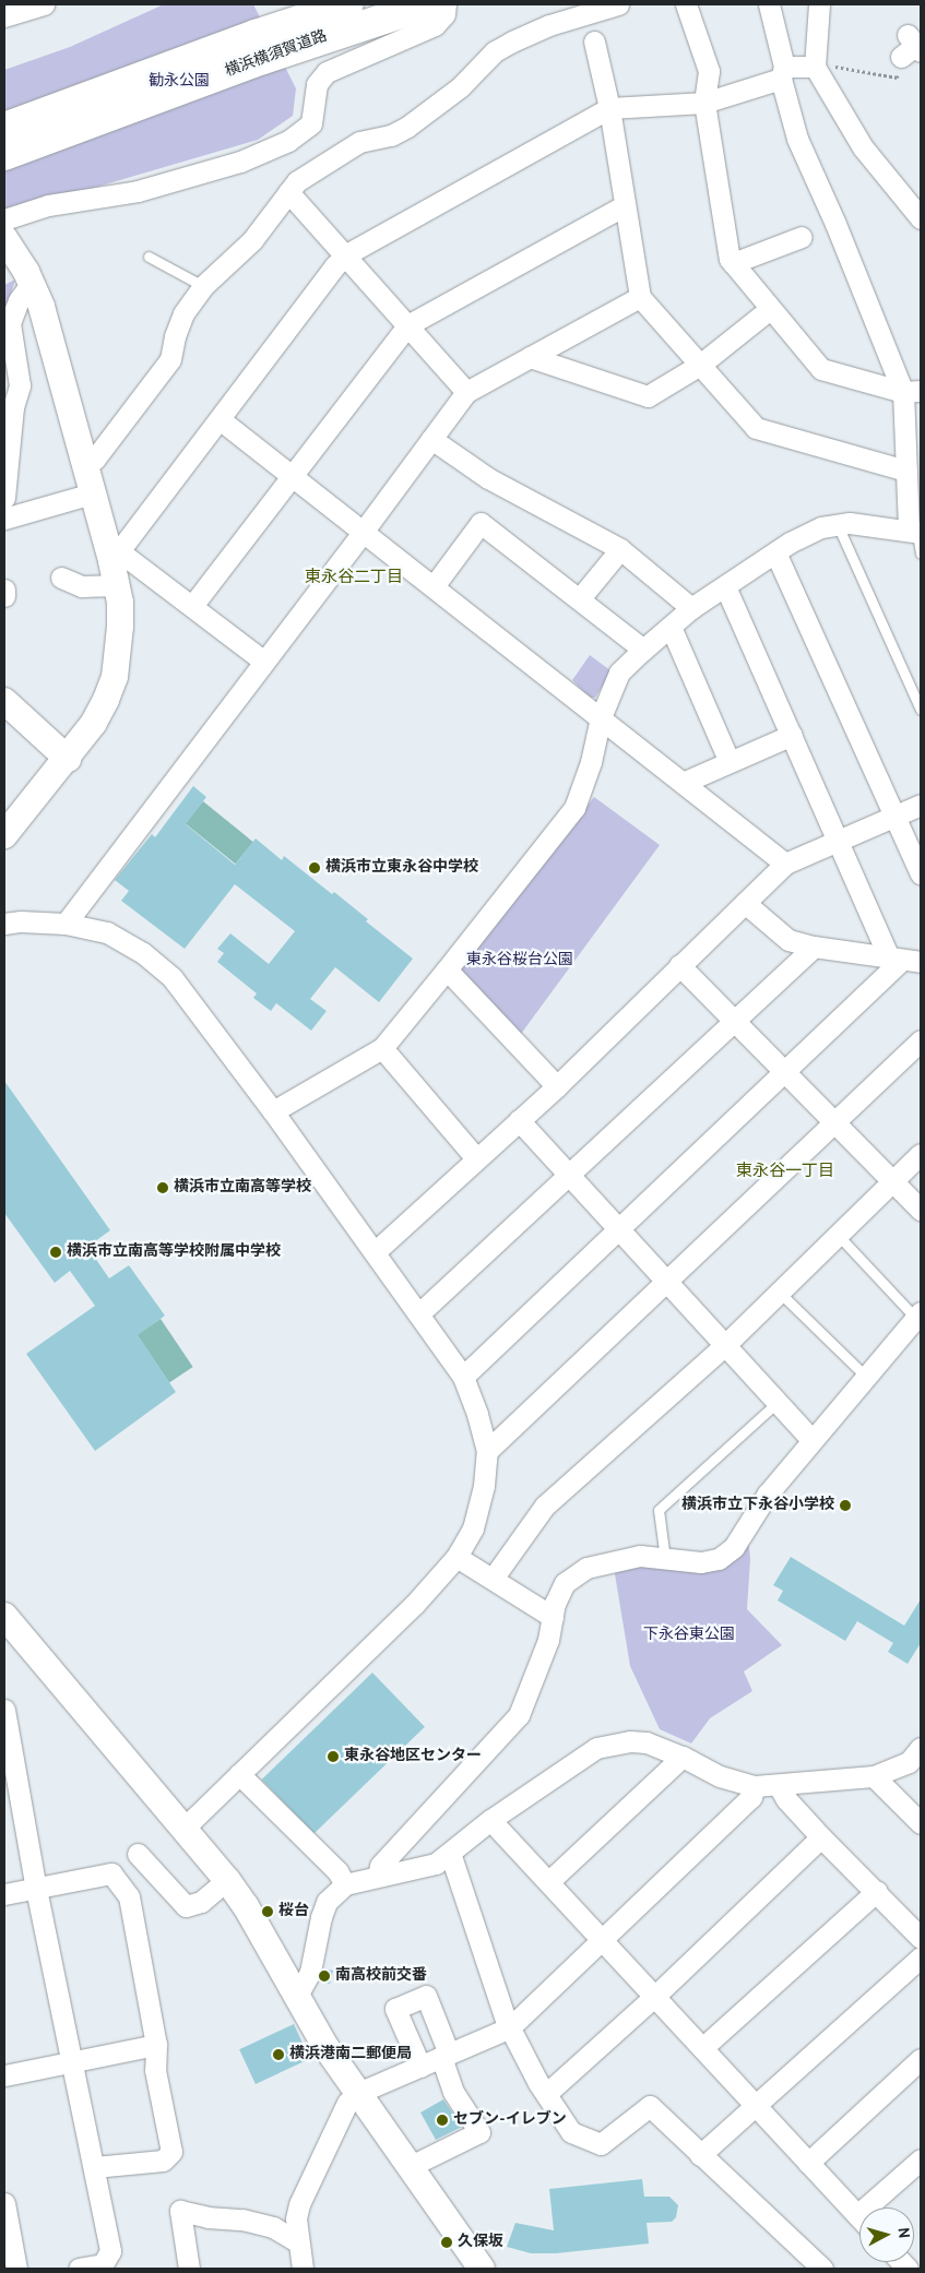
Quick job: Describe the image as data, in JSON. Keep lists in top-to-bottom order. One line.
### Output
{"streets":{"highway":["横浜横須賀道路"]},"districts":["東永谷二丁目","東永谷一丁目"],"parks":["勧永公園","東永谷桜台公園","下永谷東公園"],"places":["横浜市立東永谷中学校","横浜市立南高等学校","横浜市立南高等学校附属中学校","横浜市立下永谷小学校","東永谷地区センター","桜台","南高校前交番","横浜港南二郵便局","セブン-イレブン","久保坂"],"north":"right"}
